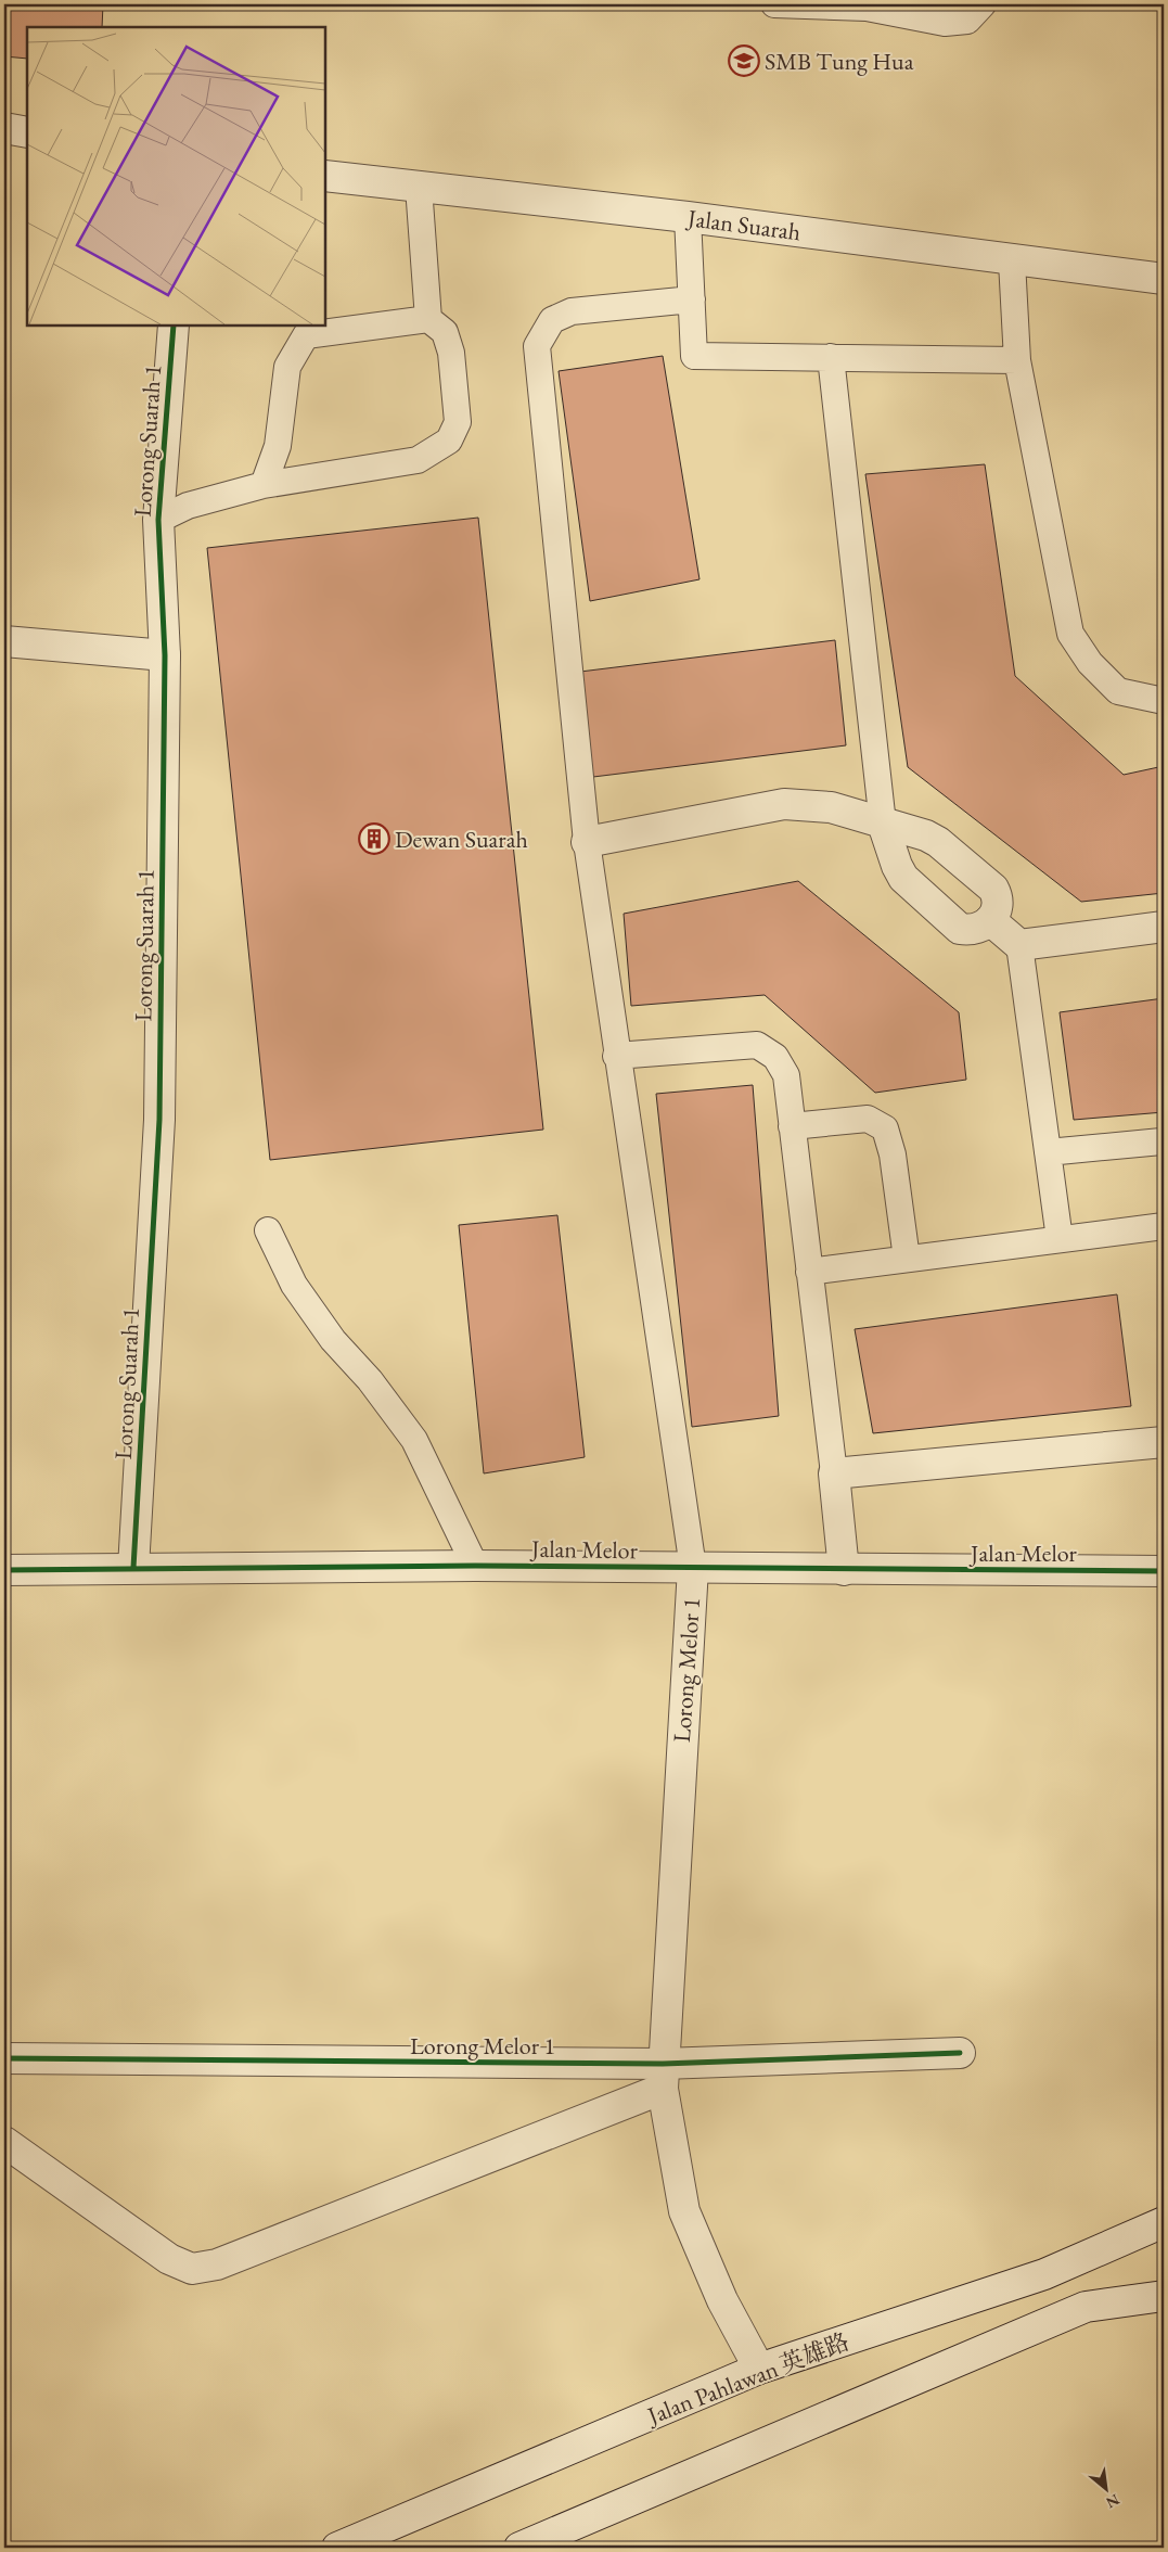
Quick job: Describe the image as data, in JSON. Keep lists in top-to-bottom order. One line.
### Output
{"streets":{"street":["Jalan Suarah","Lorong Suarah 1","Jalan Melor","Lorong Melor 1","Jalan Pahlawan 英雄路"]},"crossings":[["Lorong Suarah 1","Jalan Melor"],["Jalan Melor","Lorong Melor 1"],["Lorong Melor 1","Jalan Pahlawan 英雄路"]],"places":{"school or university":["SMB Tung Hua"],"building":["Dewan Suarah"]},"north":"bottom right"}
